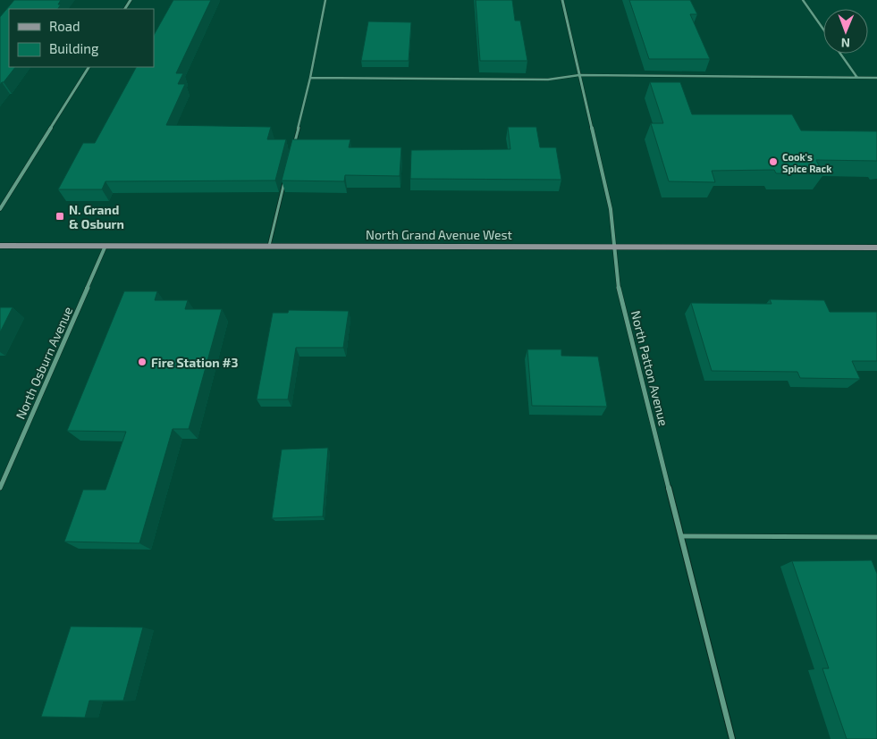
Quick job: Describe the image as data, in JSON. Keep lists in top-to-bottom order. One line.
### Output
{"streets":{"main road":["North Grand Avenue West"],"street":["North Osburn Avenue","North Patton Avenue"]},"crossings":[["North Grand Avenue West","North Osburn Avenue"],["North Grand Avenue West","North Patton Avenue"]],"places":{"other":["Cook's Spice Rack","Fire Station #3"],"transit":["N. Grand & Osburn"]},"legend":["Road","Building"],"north":"bottom"}
